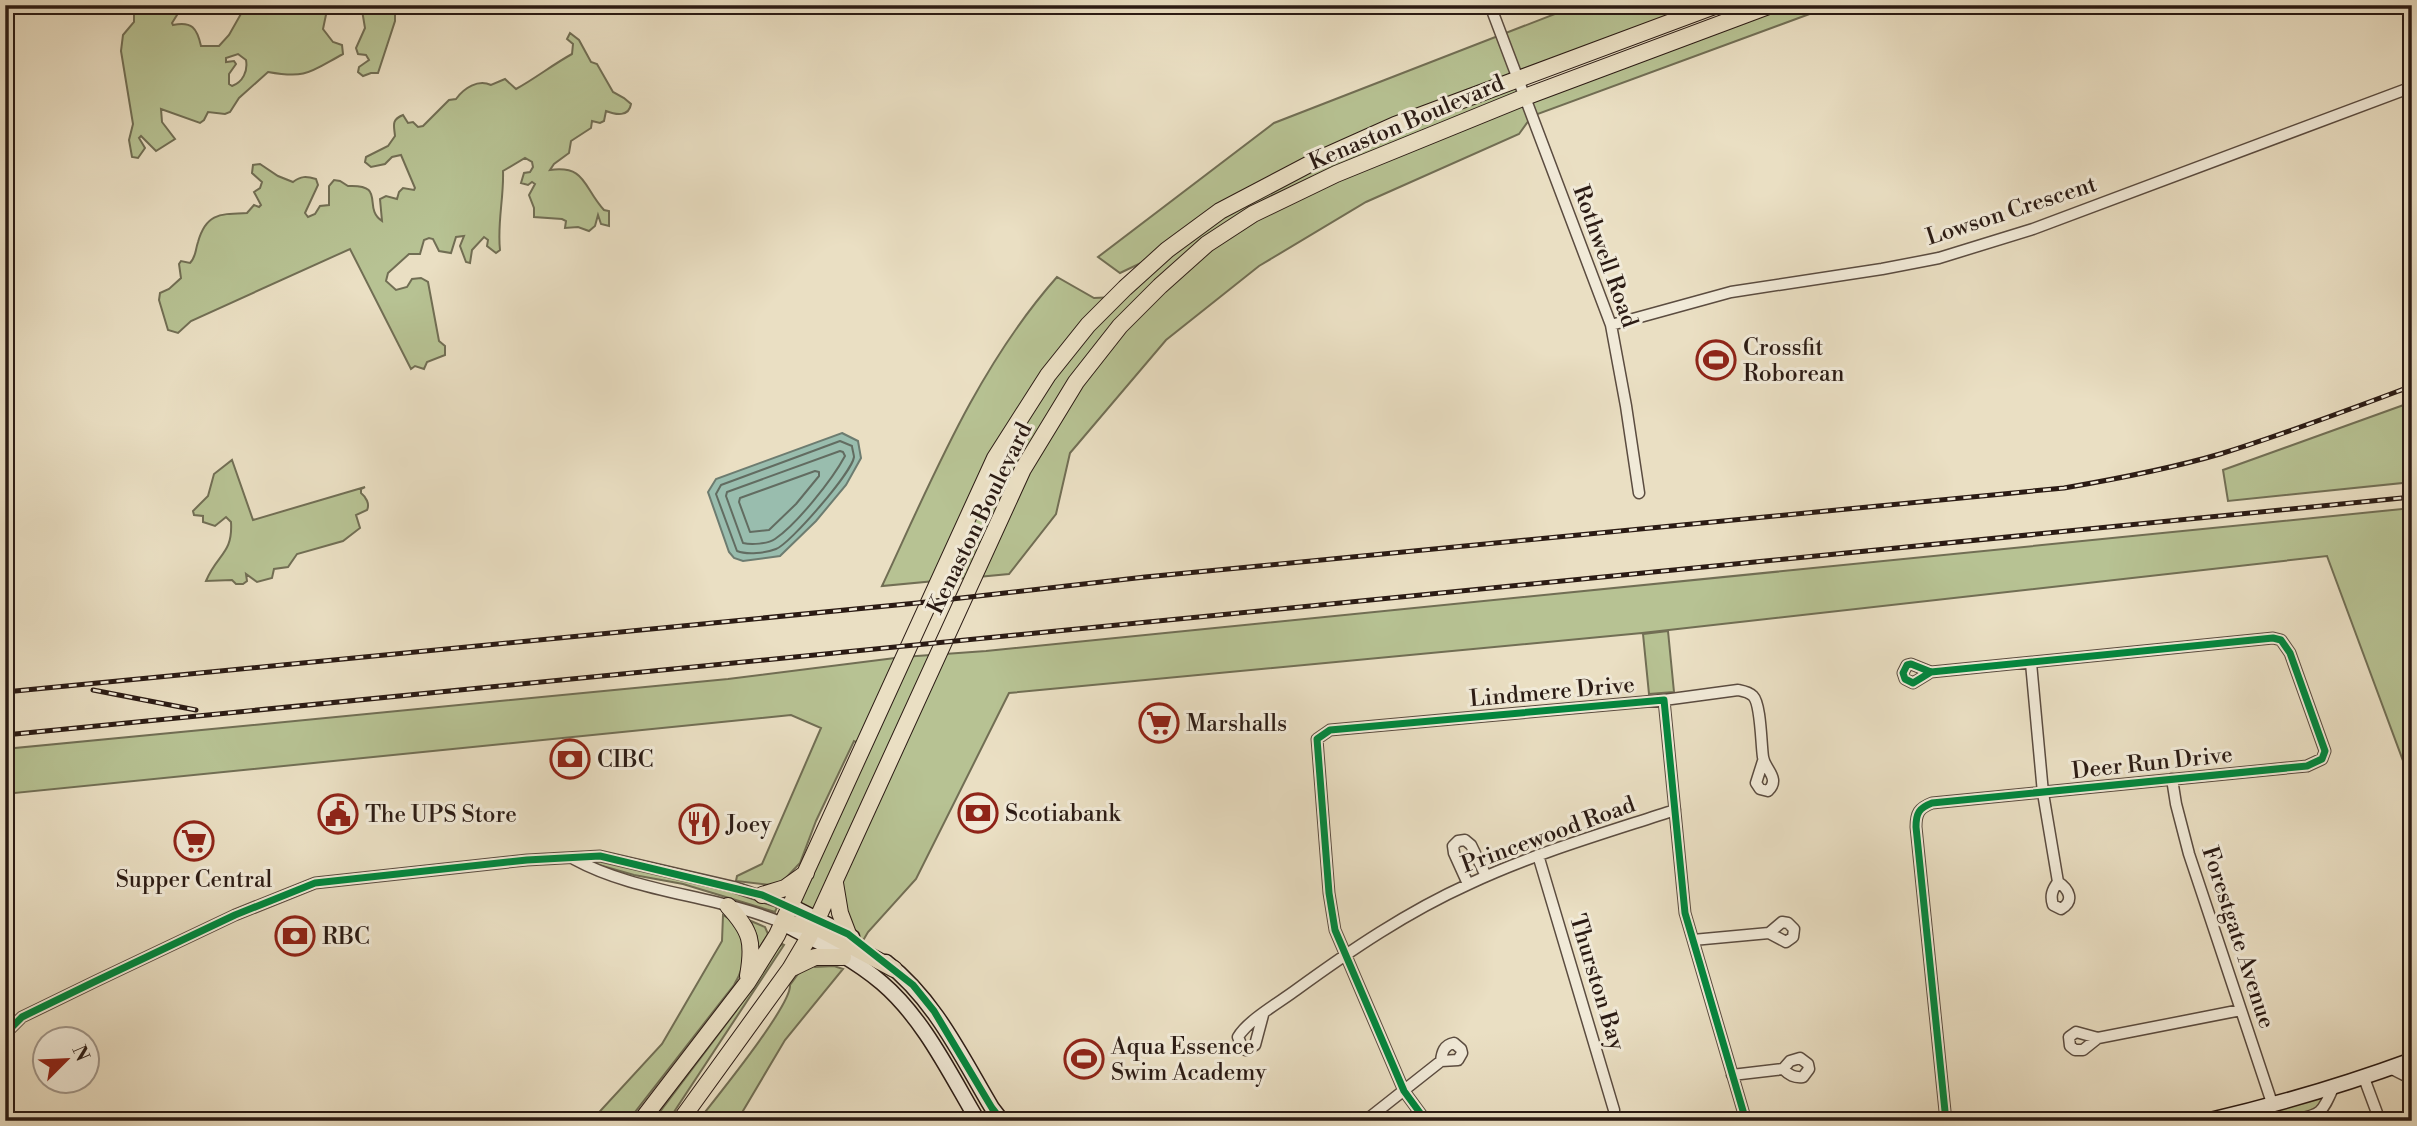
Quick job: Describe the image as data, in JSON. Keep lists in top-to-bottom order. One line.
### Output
{"streets":{"main road":["Kenaston Boulevard"],"street":["Lowson Crescent","Rothwell Road","Lindmere Drive","Deer Run Drive","Princewood Road","Forestgate Avenue","Thurston Bay"]},"crossings":[["Kenaston Boulevard","Rothwell Road"],["Lowson Crescent","Rothwell Road"],["Lindmere Drive","Princewood Road"],["Deer Run Drive","Forestgate Avenue"],["Princewood Road","Thurston Bay"]],"places":{"sports":["Crossfit Roborean","Aqua Essence Swim Academy"],"supermarket":["Marshalls","Supper Central"],"bank":["CIBC","Scotiabank","RBC"],"public building":["The UPS Store"],"restaurant":["Joey"]},"north":"top right"}
